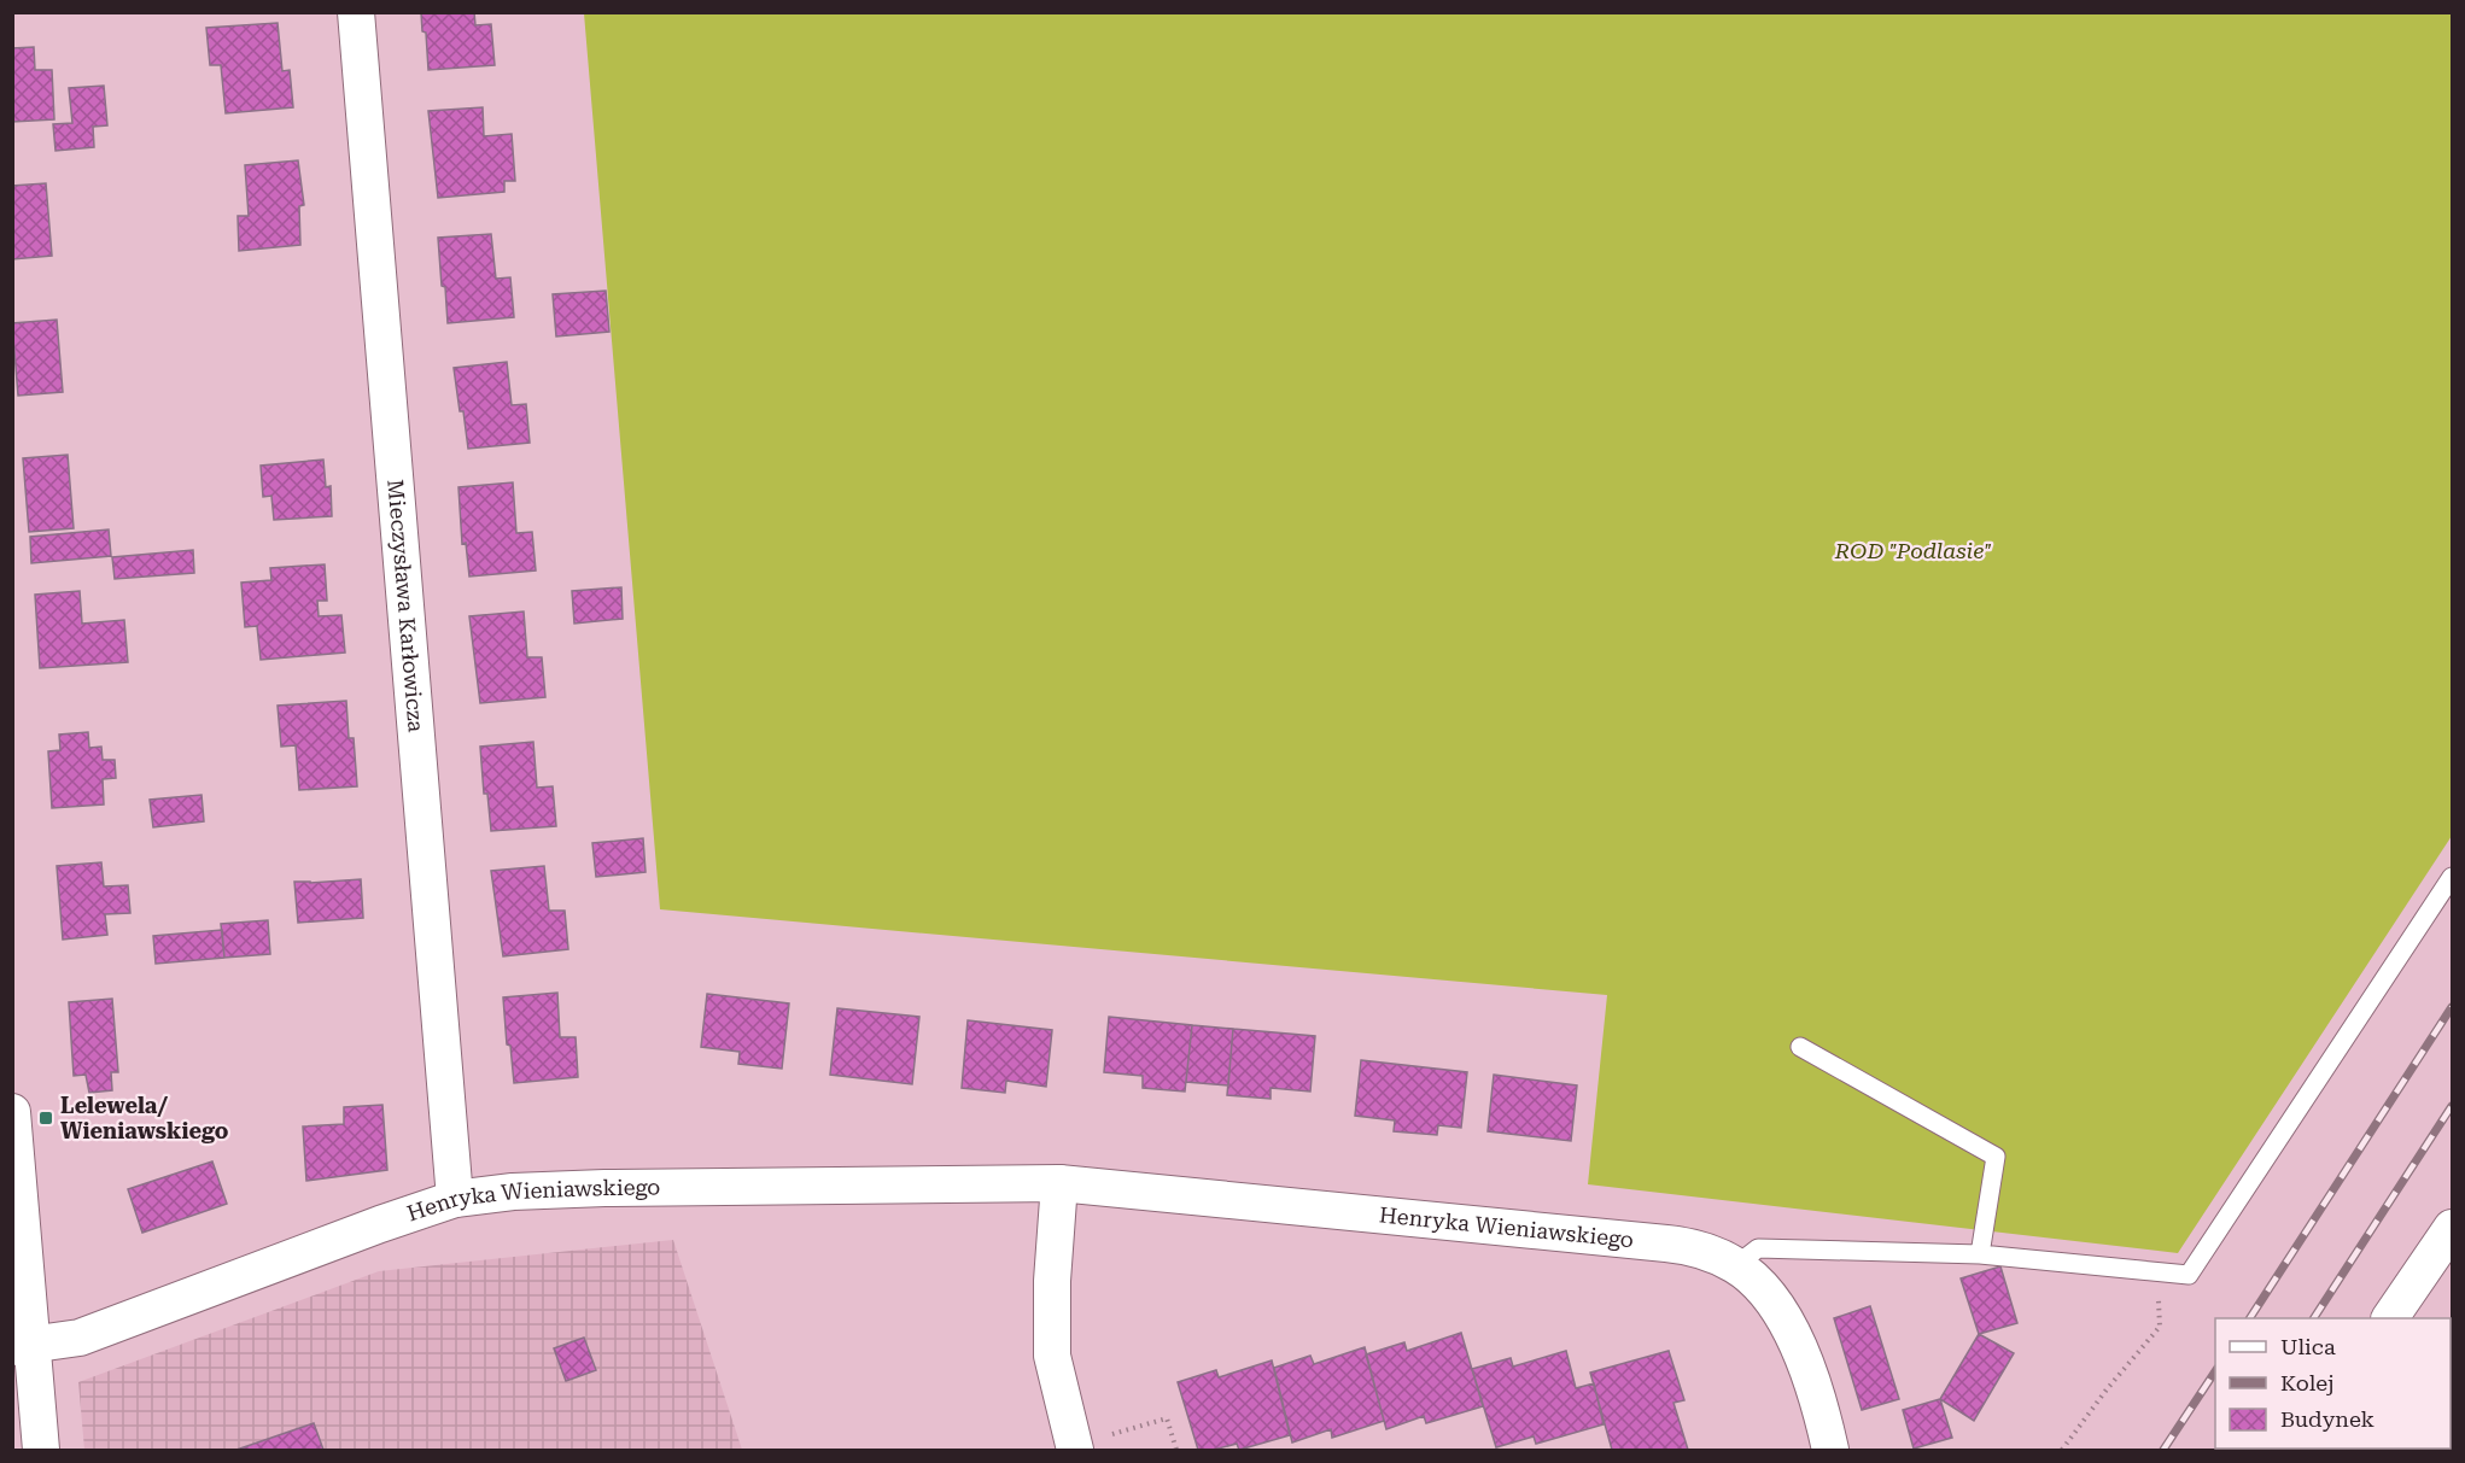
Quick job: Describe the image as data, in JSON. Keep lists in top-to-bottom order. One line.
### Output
{"streets":{"street":["Mieczysława Karłowicza","Henryka Wieniawskiego"]},"crossings":[["Mieczysława Karłowicza","Henryka Wieniawskiego"]],"parks":["ROD \"Podlasie\""],"places":{"transit":["Lelewela/ Wieniawskiego"]},"legend":["Ulica","Kolej","Budynek"]}
